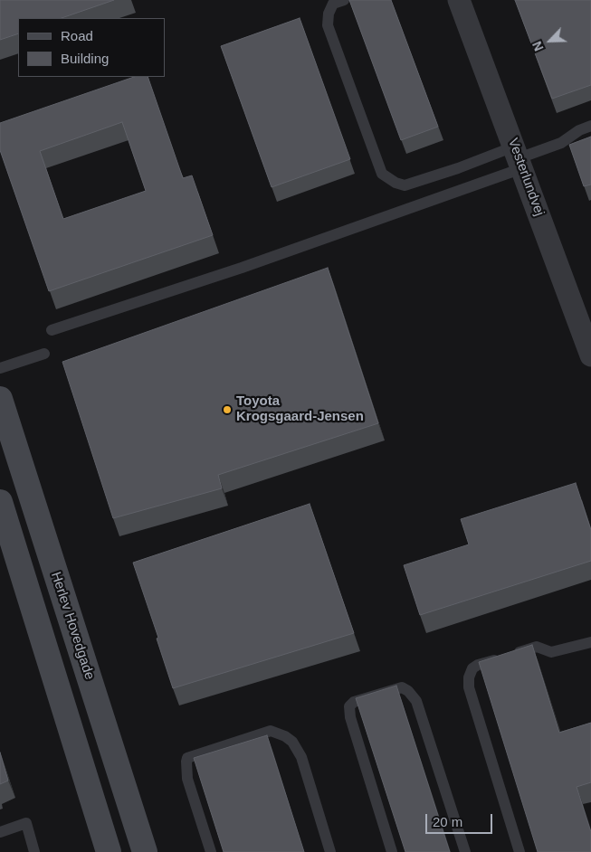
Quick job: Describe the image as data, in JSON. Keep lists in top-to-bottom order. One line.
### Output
{"streets":{"main road":["Herlev Hovedgade"],"street":["Vesterlundvej"]},"places":["Toyota Krogsgaard-Jensen"],"legend":["Road","Building"],"scale_bar":"20 m","north":"bottom left"}
